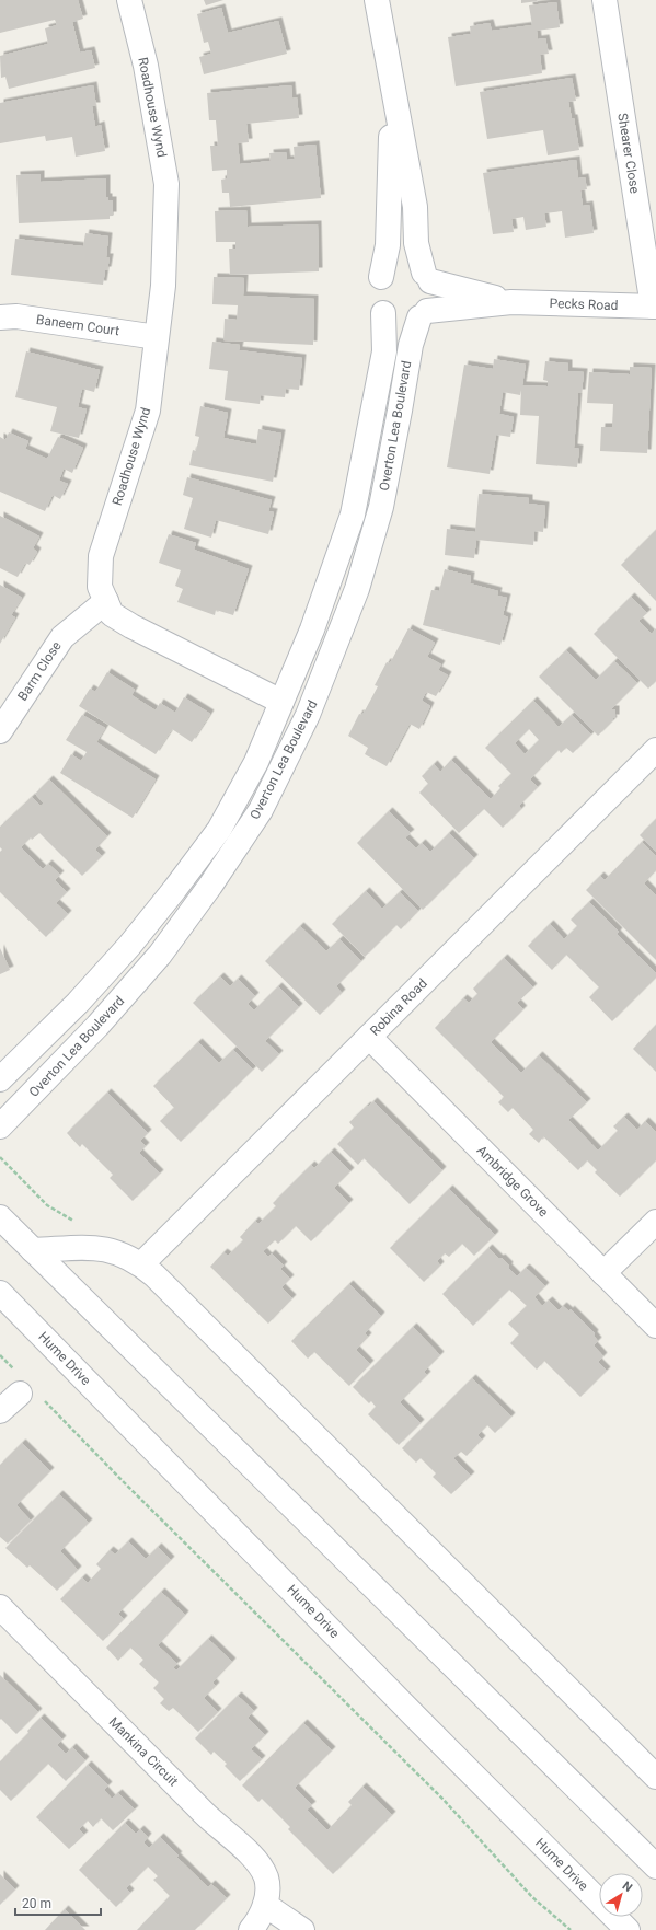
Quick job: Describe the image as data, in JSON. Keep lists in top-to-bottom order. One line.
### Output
{"streets":{"street":["Roadhouse Wynd","Shearer Close","Pecks Road","Baneem Court","Overton Lea Boulevard","Barm Close","Robina Road","Ambridge Grove","Hume Drive","Mankina Circuit"]},"crossings":[["Roadhouse Wynd","Baneem Court"],["Roadhouse Wynd","Overton Lea Boulevard"],["Roadhouse Wynd","Barm Close"],["Shearer Close","Pecks Road"],["Pecks Road","Overton Lea Boulevard"],["Robina Road","Ambridge Grove"]],"scale_bar":"20 m","north":"top right"}
